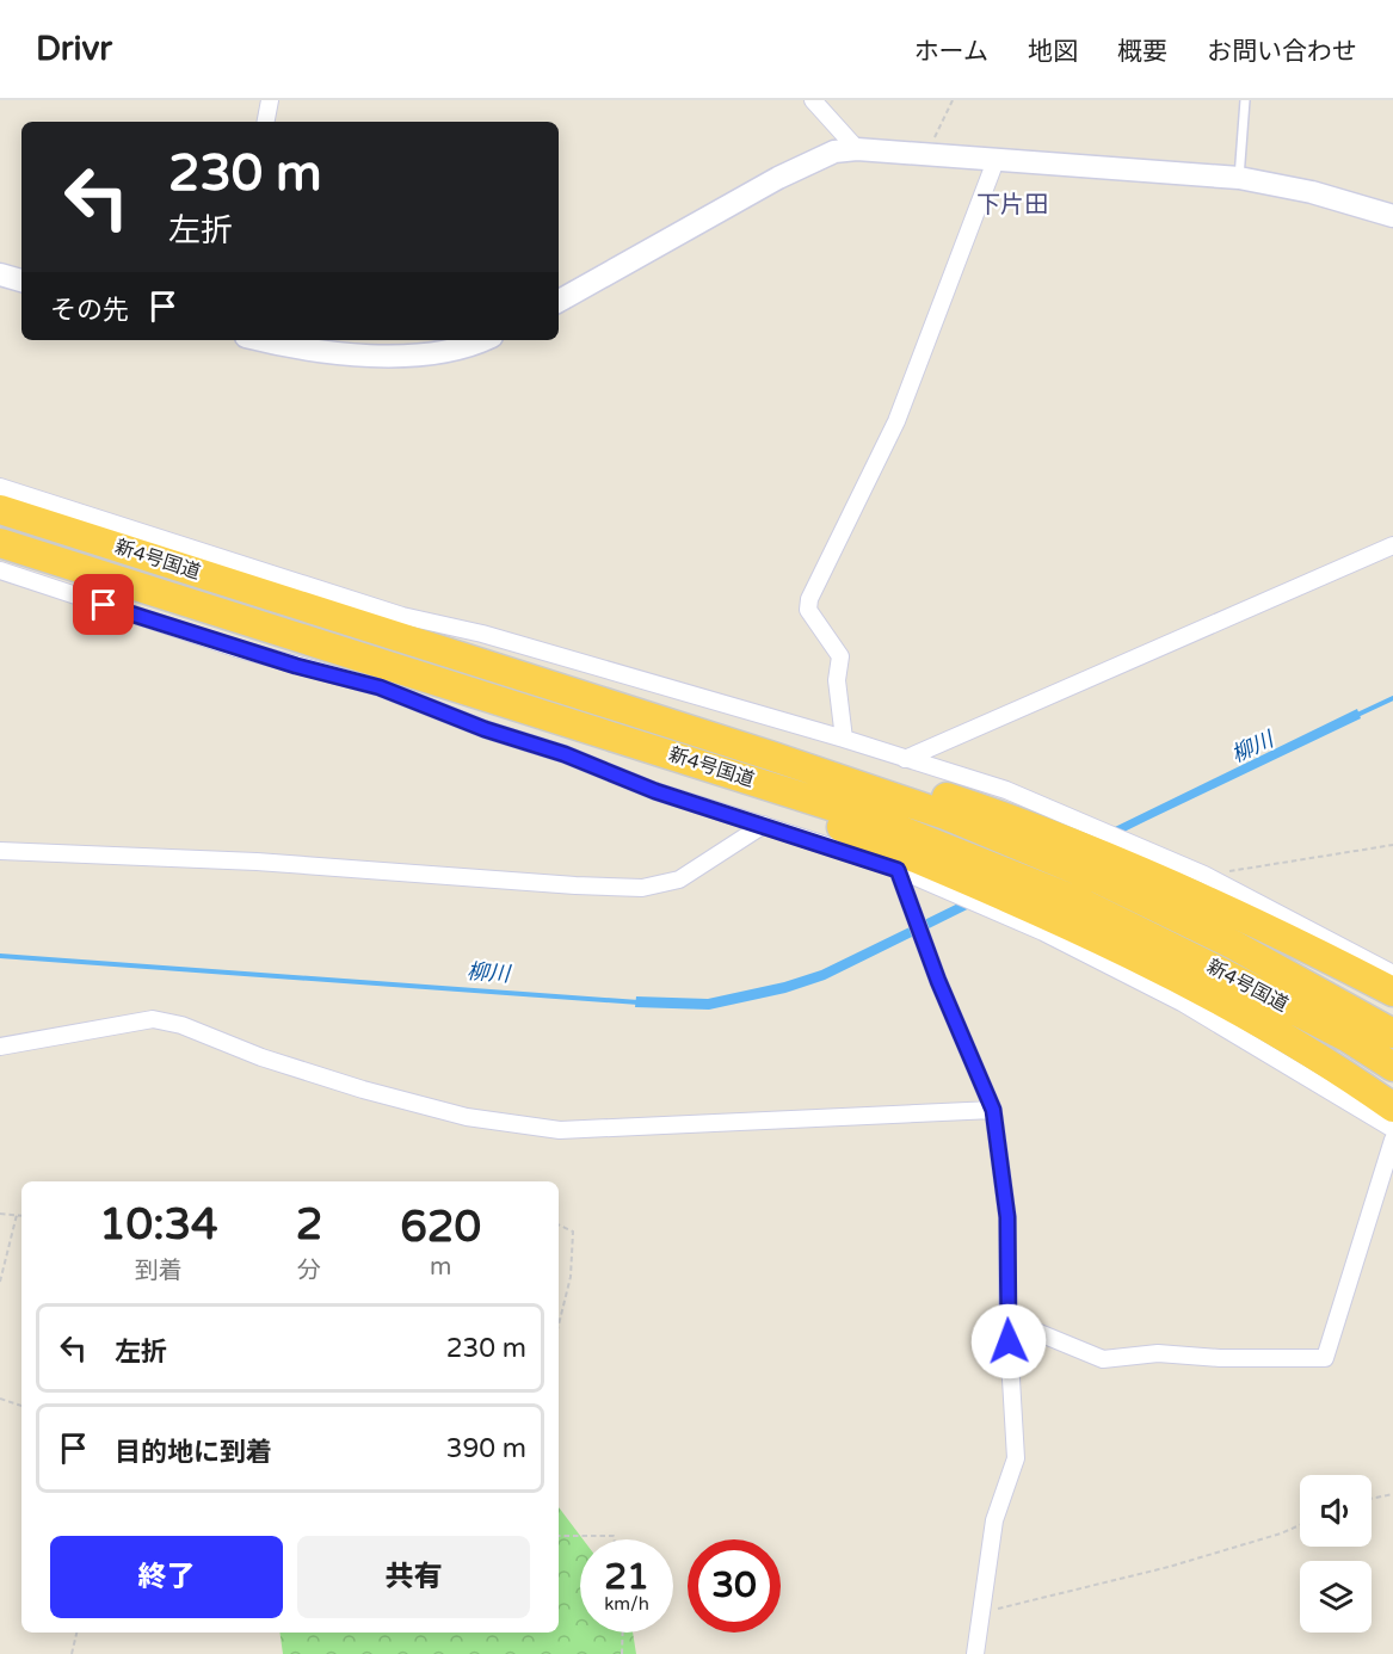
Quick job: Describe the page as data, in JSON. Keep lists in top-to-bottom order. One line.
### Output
{"streets":{"highway":["新4号国道"]},"districts":["下片田"],"water":["柳川"],"page":{"header":"Drivr","nav":["ホーム","地図","概要","お問い合わせ"],"turn":["230 m","左折"],"then":"その先","eta":["10:34","到着","2","分","620","m"],"list":[{"name":"左折","value":"230 m"},{"name":"目的地に到着","value":"390 m"}],"buttons":["終了","共有"],"speed":"21 km/h","limit":"30"}}
